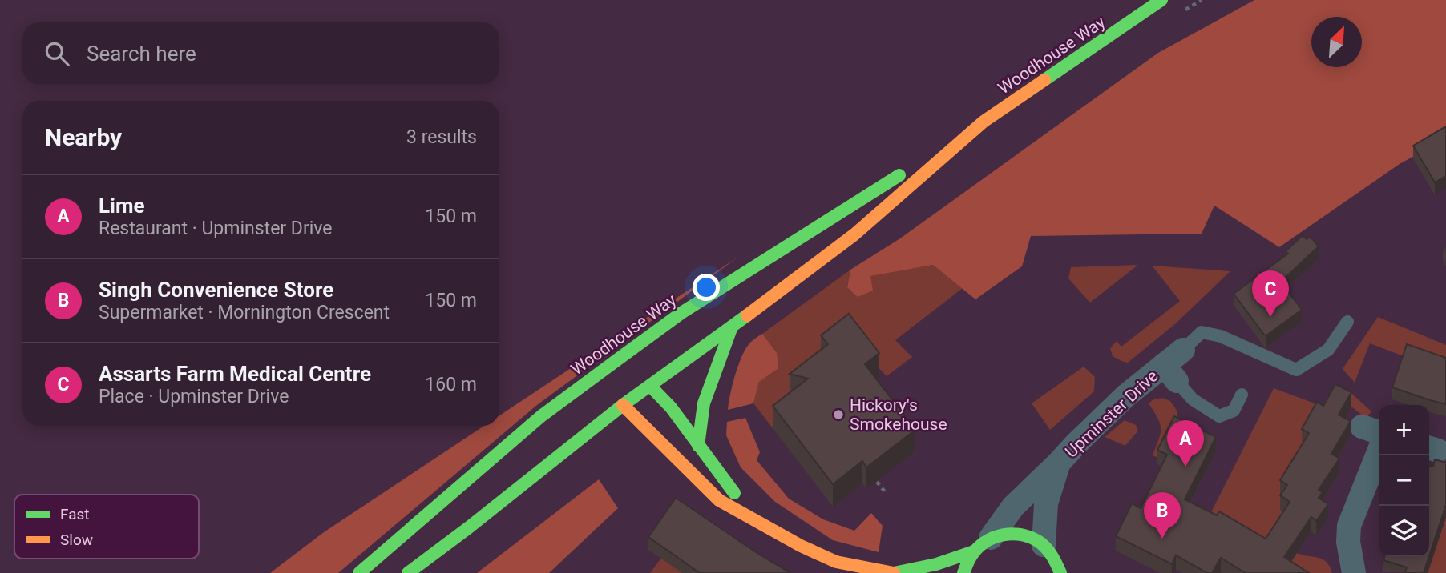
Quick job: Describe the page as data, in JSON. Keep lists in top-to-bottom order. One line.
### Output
{"streets":{"main road":["Woodhouse Way"],"street":["Upminster Drive"]},"places":["Hickory's Smokehouse"],"legend":["Fast","Slow"],"north":"top right","page":{"search":"Search here","heading":["Nearby","3 results"],"list":[{"mark":"A","name":"Lime","note":"Restaurant · Upminster Drive","value":"150 m"},{"mark":"B","name":"Singh Convenience Store","note":"Supermarket · Mornington Crescent","value":"150 m"},{"mark":"C","name":"Assarts Farm Medical Centre","note":"Place · Upminster Drive","value":"160 m"}],"pins":["C","A","B"],"map_buttons":["+","−"]}}
